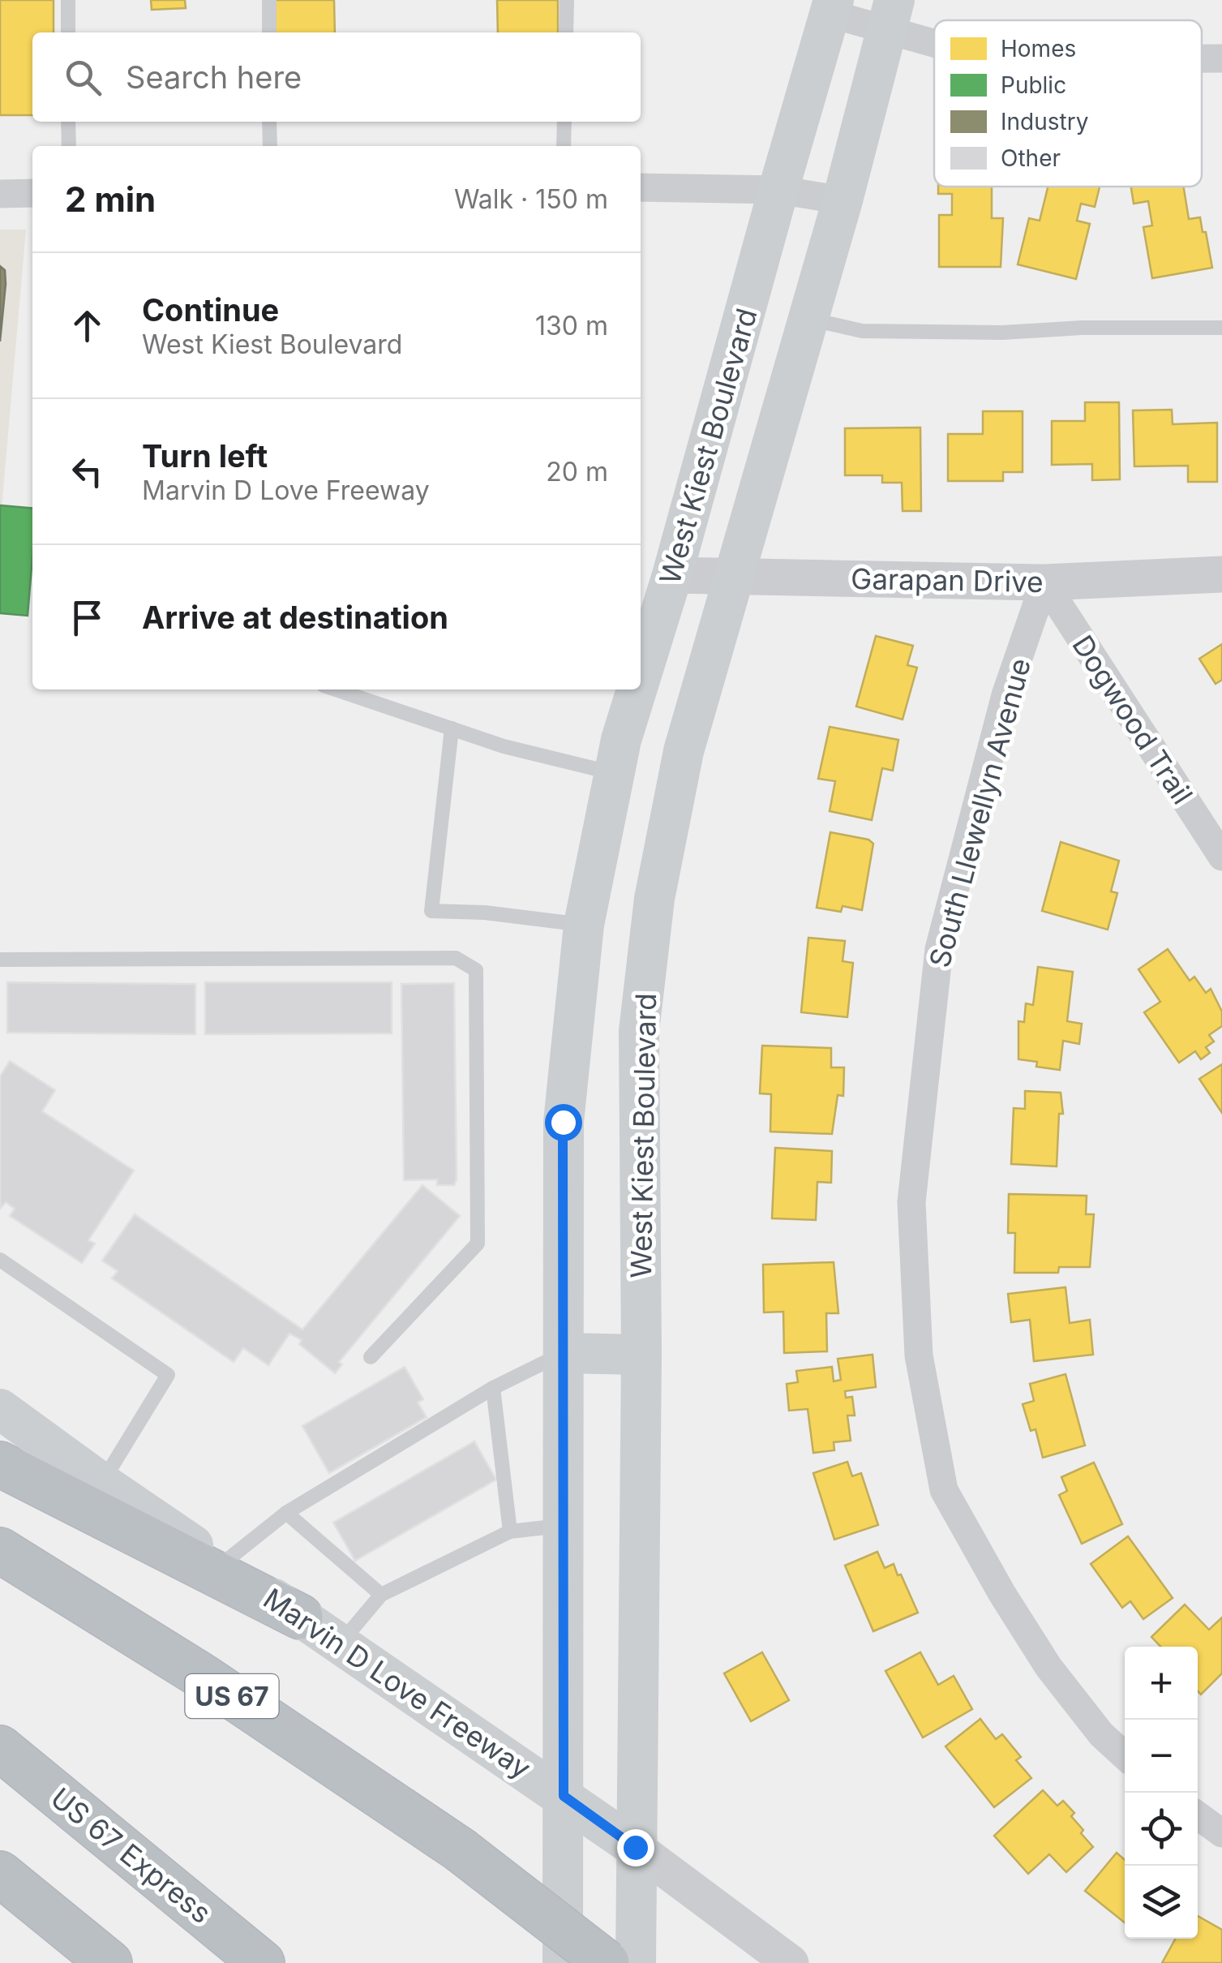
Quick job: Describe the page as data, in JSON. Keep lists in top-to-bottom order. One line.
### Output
{"streets":{"highway":["US 67","US 67 Express"],"main road":["West Kiest Boulevard","Marvin D Love Freeway"],"street":["Garapan Drive","Dogwood Trail","South Llewellyn Avenue"]},"crossings":[["West Kiest Boulevard","Garapan Drive"],["West Kiest Boulevard","Marvin D Love Freeway"],["Garapan Drive","Dogwood Trail"],["Garapan Drive","South Llewellyn Avenue"],["Dogwood Trail","South Llewellyn Avenue"]],"legend":["Homes","Public","Industry","Other"],"page":{"search":"Search here","heading":["2 min","Walk · 150 m"],"list":[["Continue","West Kiest Boulevard","130 m"],["Turn left","Marvin D Love Freeway","20 m"],"Arrive at destination"],"map_buttons":["+","−"]}}
